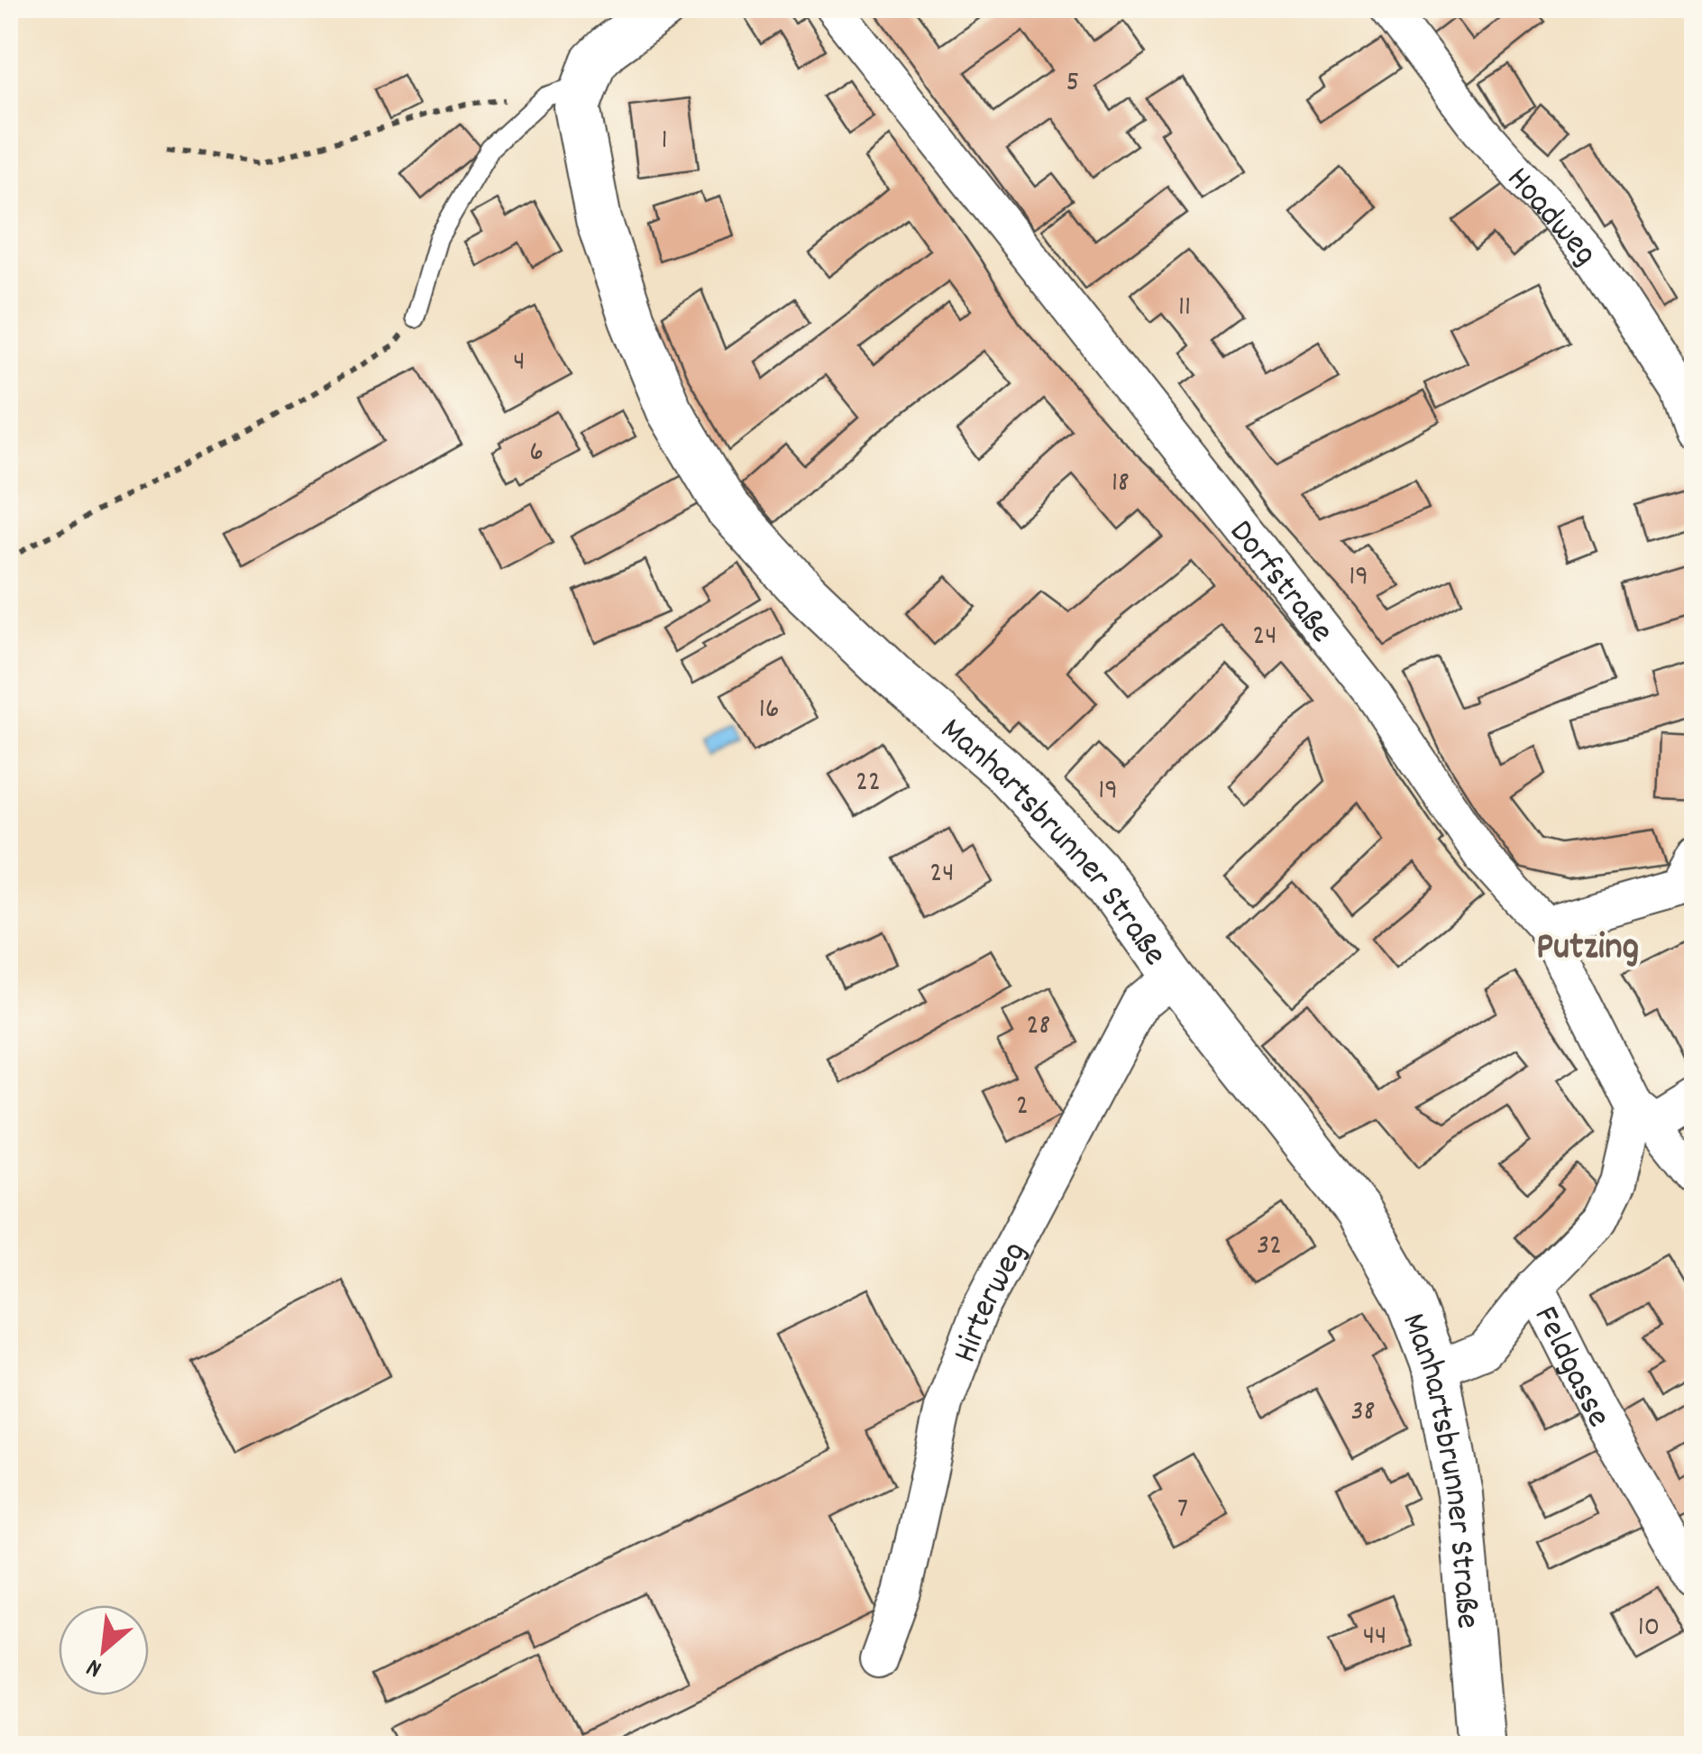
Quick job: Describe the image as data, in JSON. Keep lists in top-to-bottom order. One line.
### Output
{"streets":{"street":["Hoadweg","Dorfstraße","Manhartsbrunner Straße","Hirterweg","Feldgasse"]},"crossings":[["Dorfstraße","Feldgasse"],["Manhartsbrunner Straße","Hirterweg"]],"districts":["Putzing"],"house_numbers":["5","1","11","4","6","18","19","24","16","22","19","24","28","2","32","38","7","10","44"],"north":"bottom left"}
